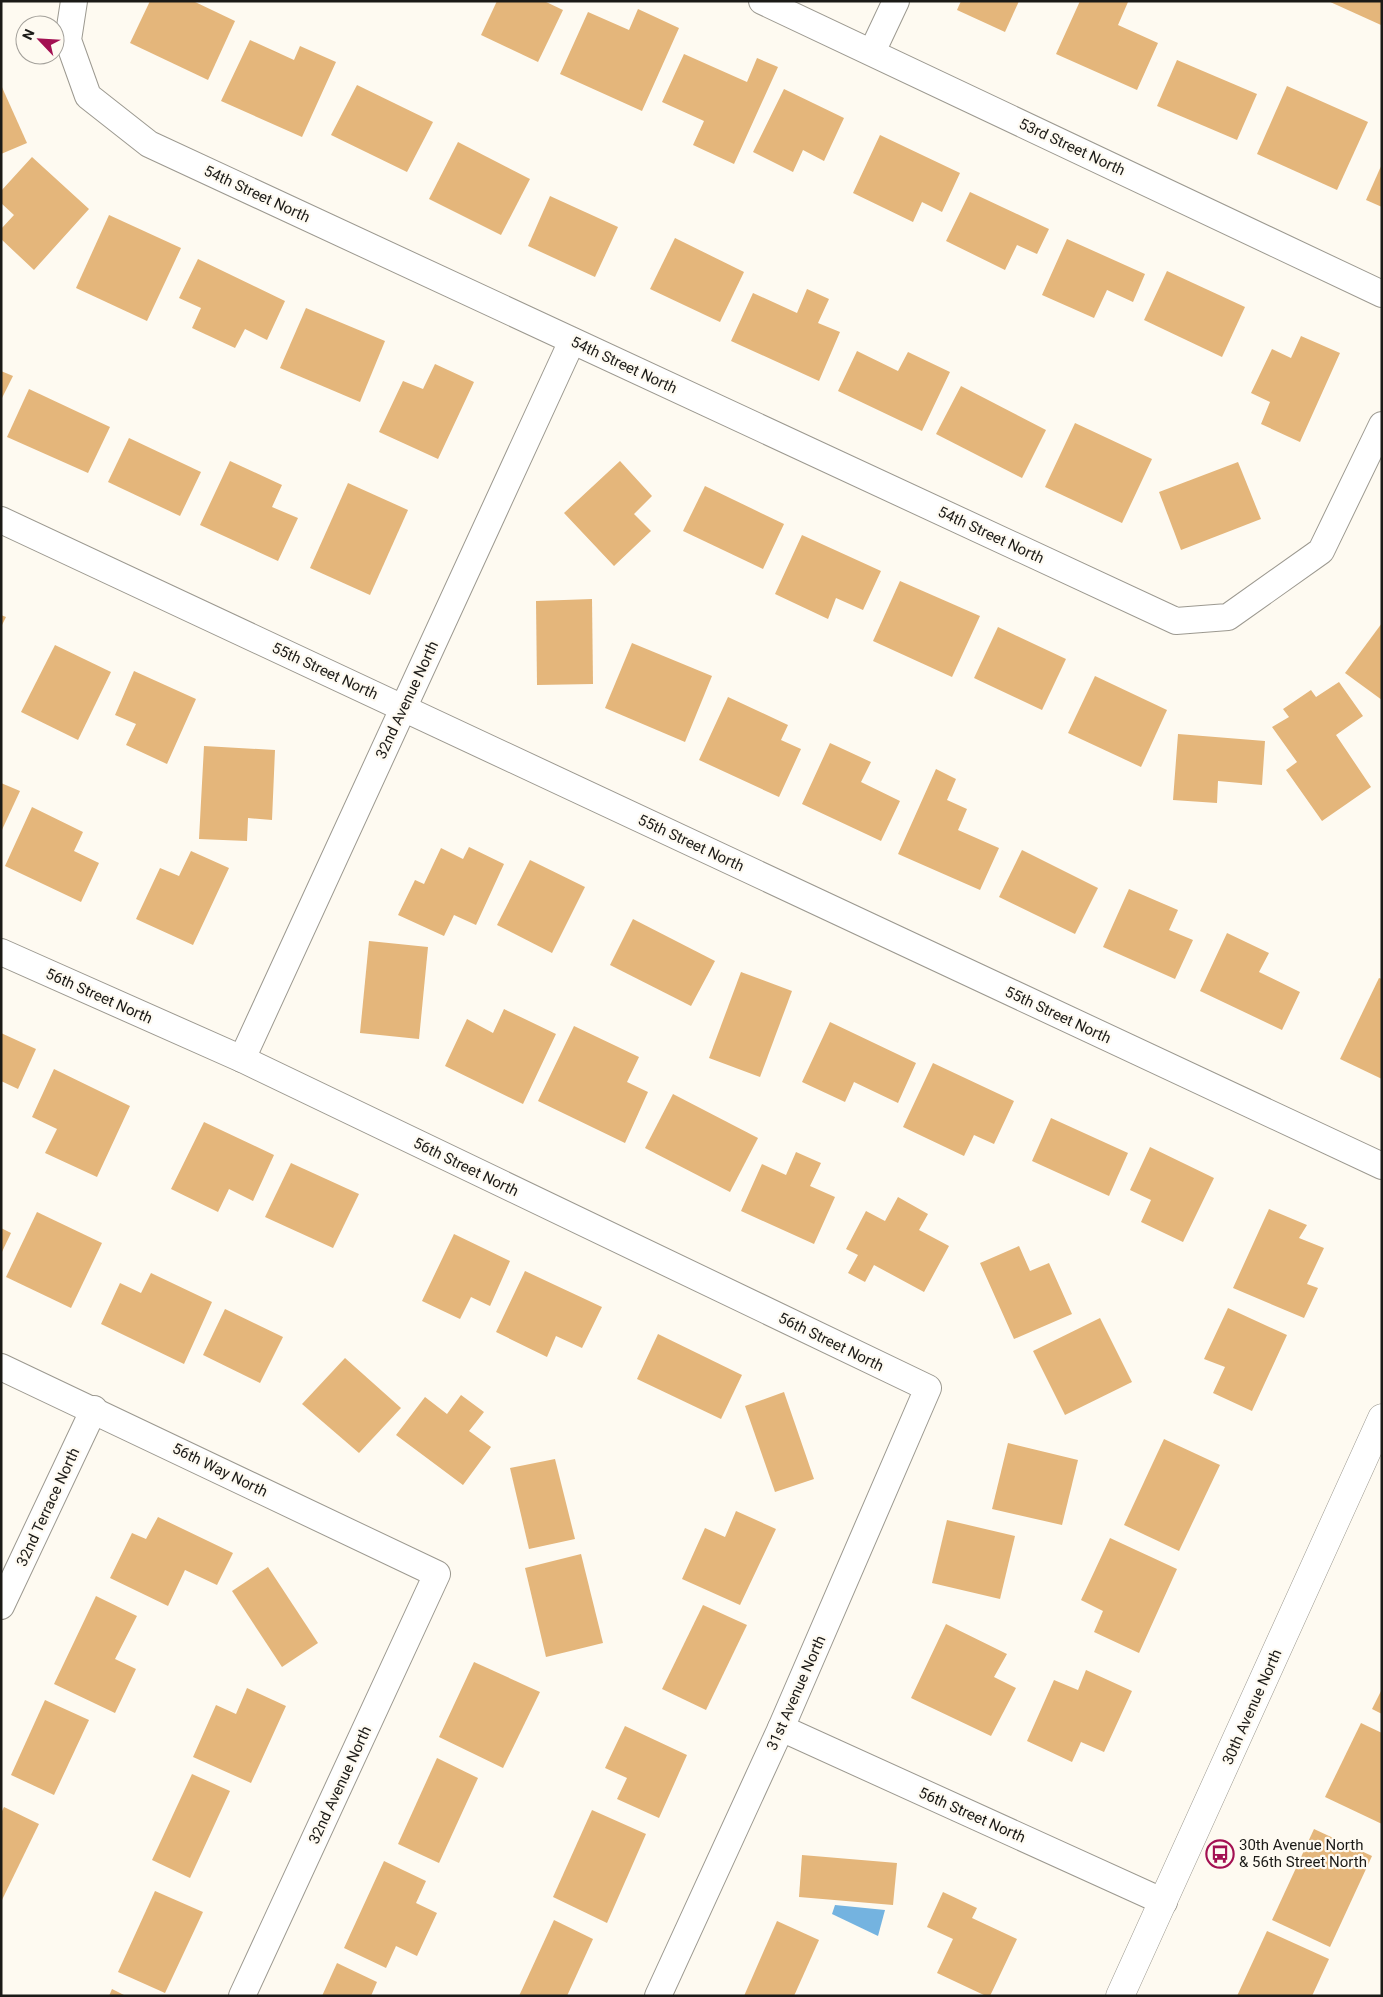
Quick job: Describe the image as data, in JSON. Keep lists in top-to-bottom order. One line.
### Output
{"streets":{"street":["53rd Street North","54th Street North","55th Street North","32nd Avenue North","56th Street North","56th Way North","32nd Terrace North","31st Avenue North","30th Avenue North"]},"crossings":[["54th Street North","32nd Avenue North"],["55th Street North","32nd Avenue North"],["32nd Avenue North","56th Street North"],["32nd Avenue North","56th Way North"],["56th Street North","31st Avenue North"],["56th Street North","30th Avenue North"],["56th Way North","32nd Terrace North"]],"places":{"bus stop":["30th Avenue North & 56th Street North"]},"north":"top left"}
